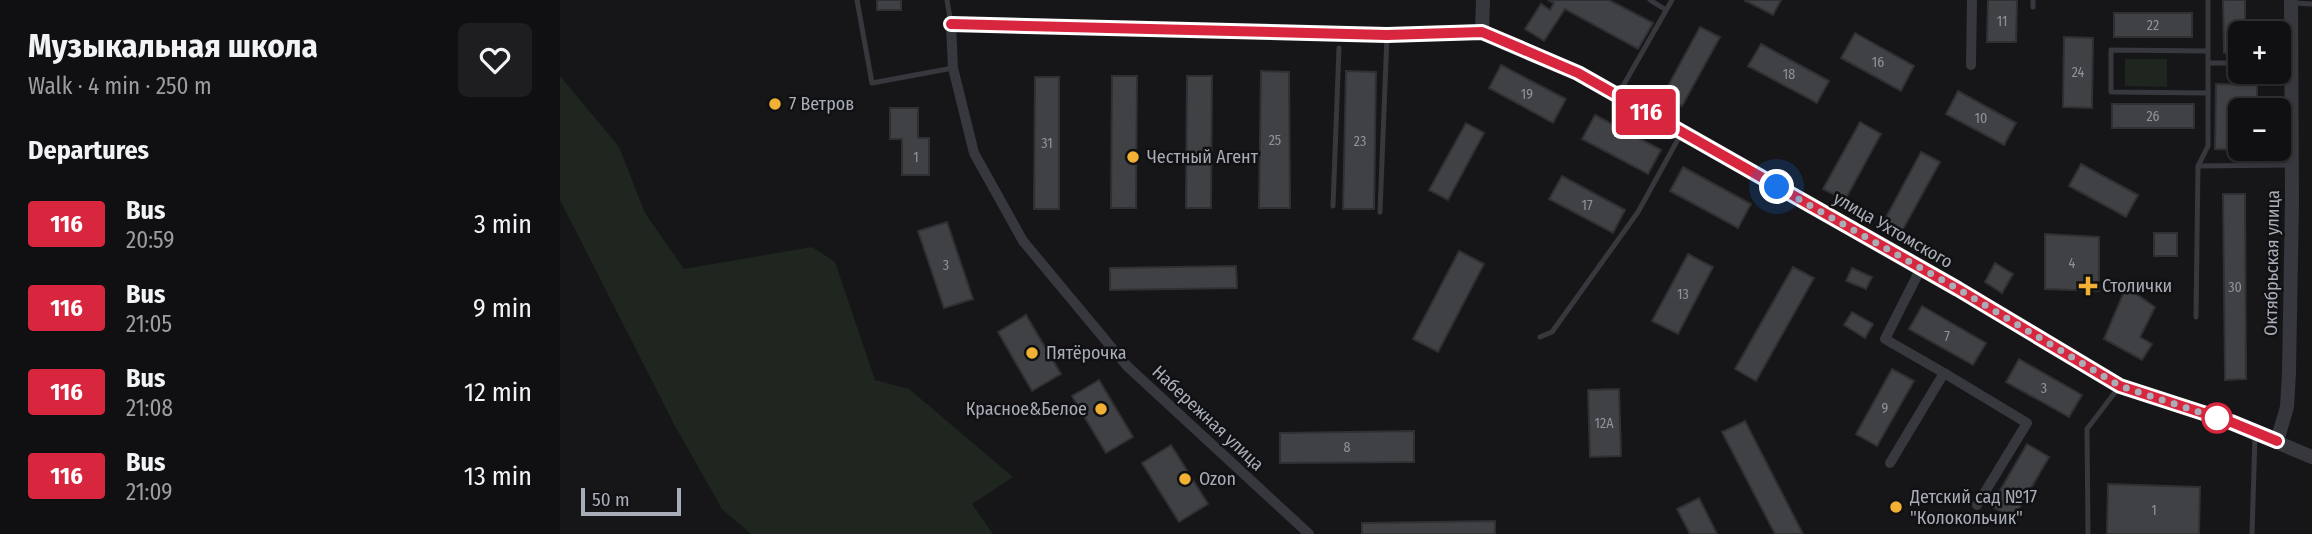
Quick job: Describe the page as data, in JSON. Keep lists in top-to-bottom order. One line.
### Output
{"streets":{"street":["улица Ухтомского","Октябрьская улица","Набережная улица"]},"crossings":[["улица Ухтомского","Октябрьская улица"],["улица Ухтомского","Набережная улица"]],"places":{"other":["7 Ветров","Честный Агент","Пятёрочка","Красное&Белое","Ozon","Детский сад №17 \"Колокольчик\""],"health":["Столички"]},"lines":["bus line 116"],"house_numbers":["11","22","16","24","18","19","26","10","25","23","31","1","17","4","3","30","13","7","3","9","12А","8","1"],"scale_bar":"50 m","page":{"heading":[["Музыкальная школа","Walk · 4 min · 250 m"],"Departures"],"on_map":"116","map_buttons":["+","−"],"list":[{"mark":"116","name":"Bus","note":"20:59","value":"3 min"},{"mark":"116","name":"Bus","note":"21:05","value":"9 min"},{"mark":"116","name":"Bus","note":"21:08","value":"12 min"},{"mark":"116","name":"Bus","note":"21:09","value":"13 min"}],"scale":"50 m"}}
